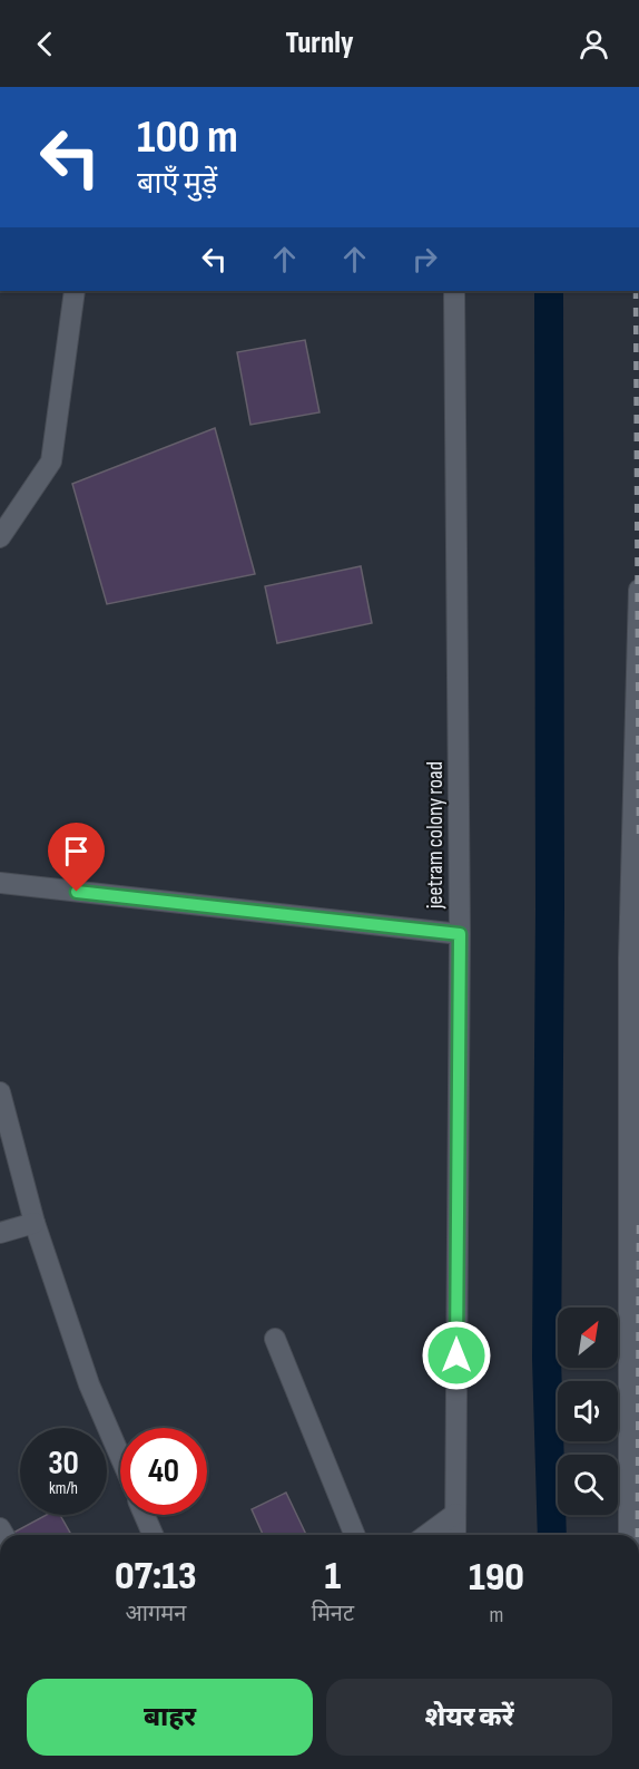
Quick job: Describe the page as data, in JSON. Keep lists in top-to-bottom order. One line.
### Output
{"streets":{"street":["jeetram colony road"]},"north":"top right","page":{"header":"Turnly","turn":["100 m","बाएँ मुड़ें"],"speed":"30 km/h","limit":"40","eta":["07:13","आगमन","1","मिनट","190","m"],"buttons":["बाहर","शेयर करें"]}}
